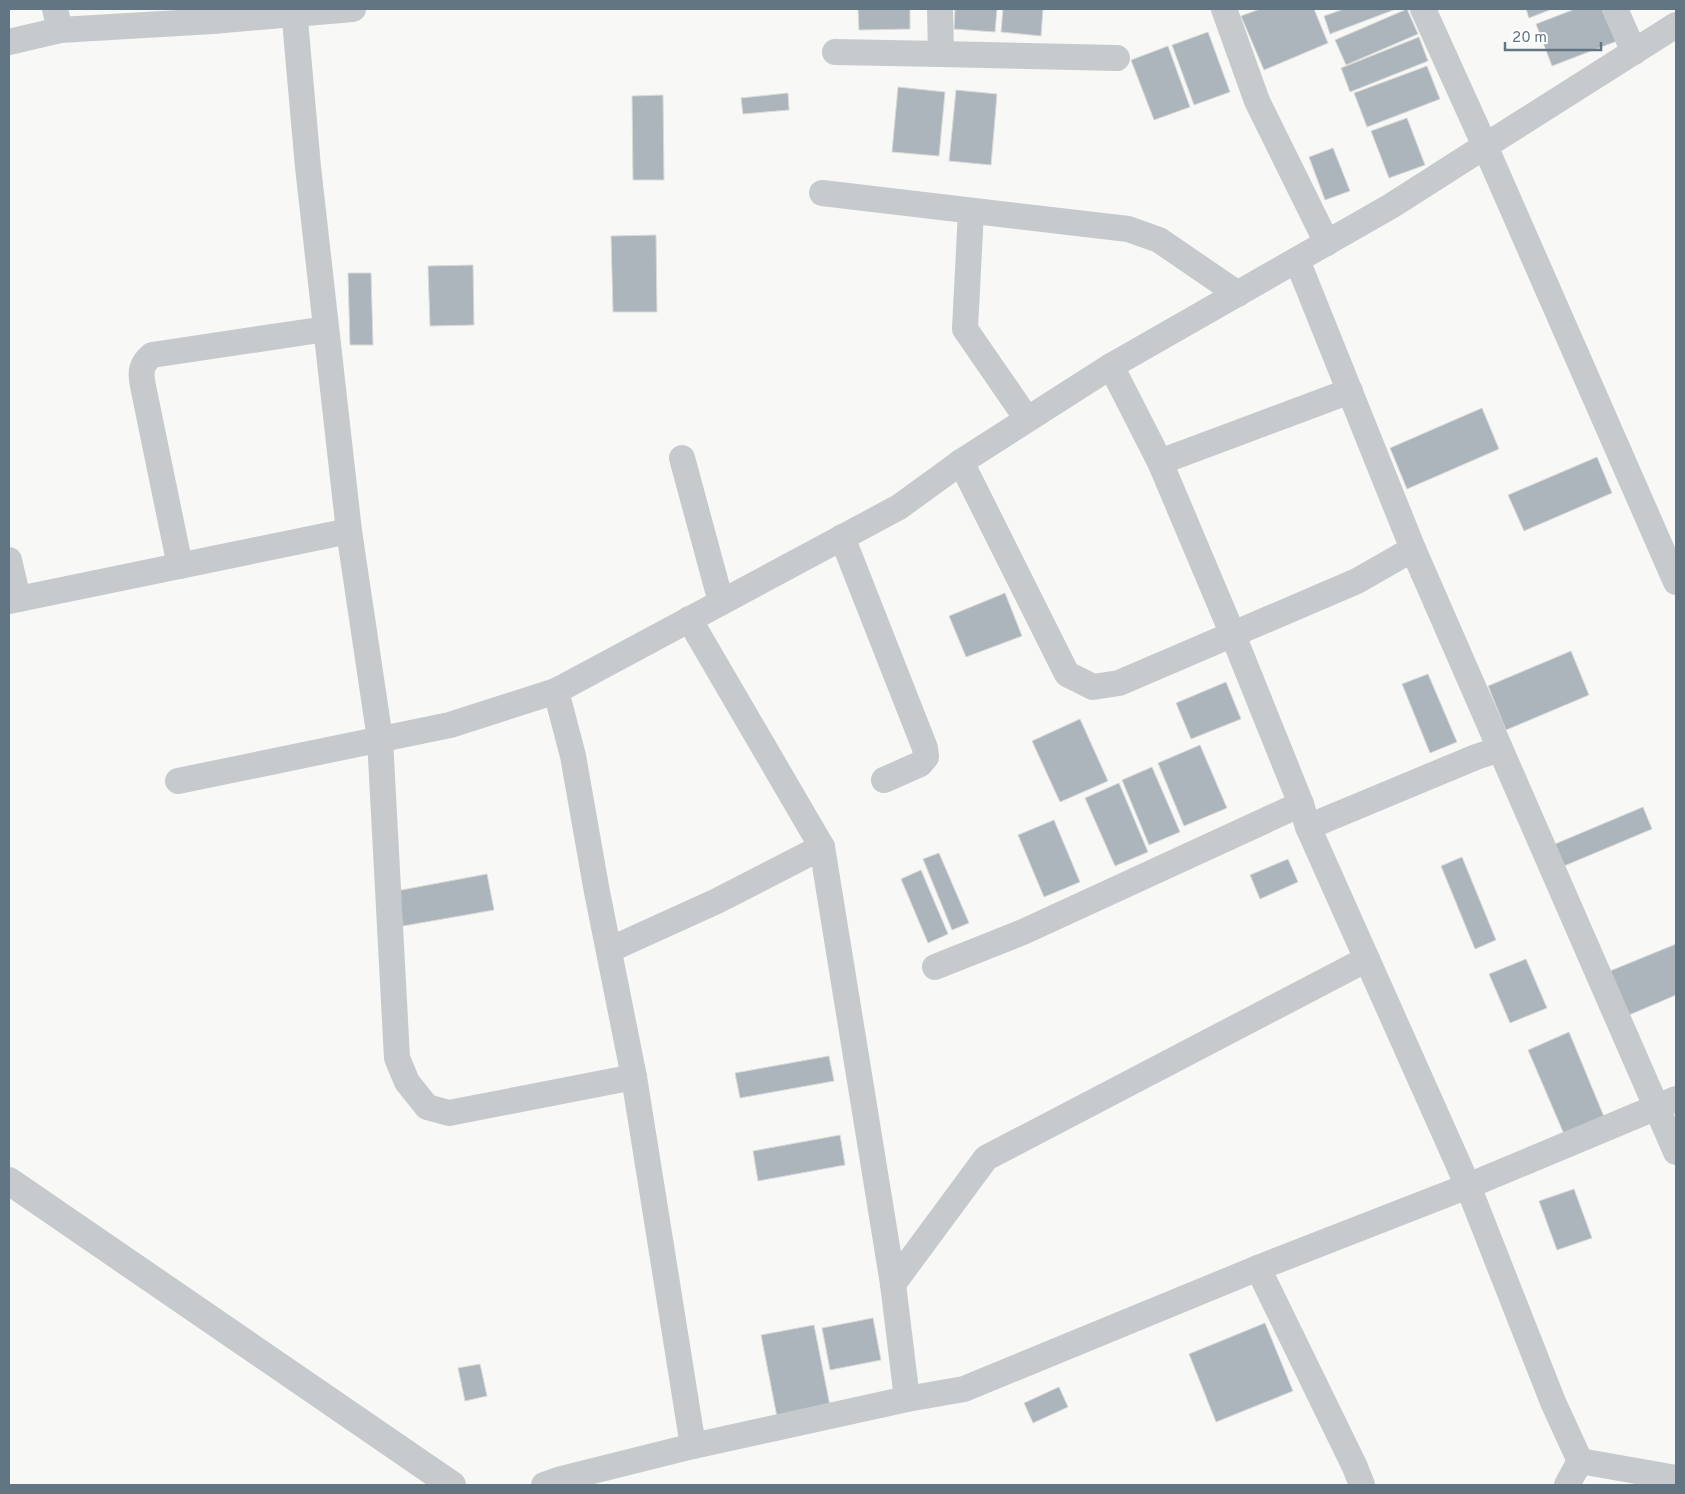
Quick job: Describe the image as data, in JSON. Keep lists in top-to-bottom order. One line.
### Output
{"scale_bar":"20 m"}
